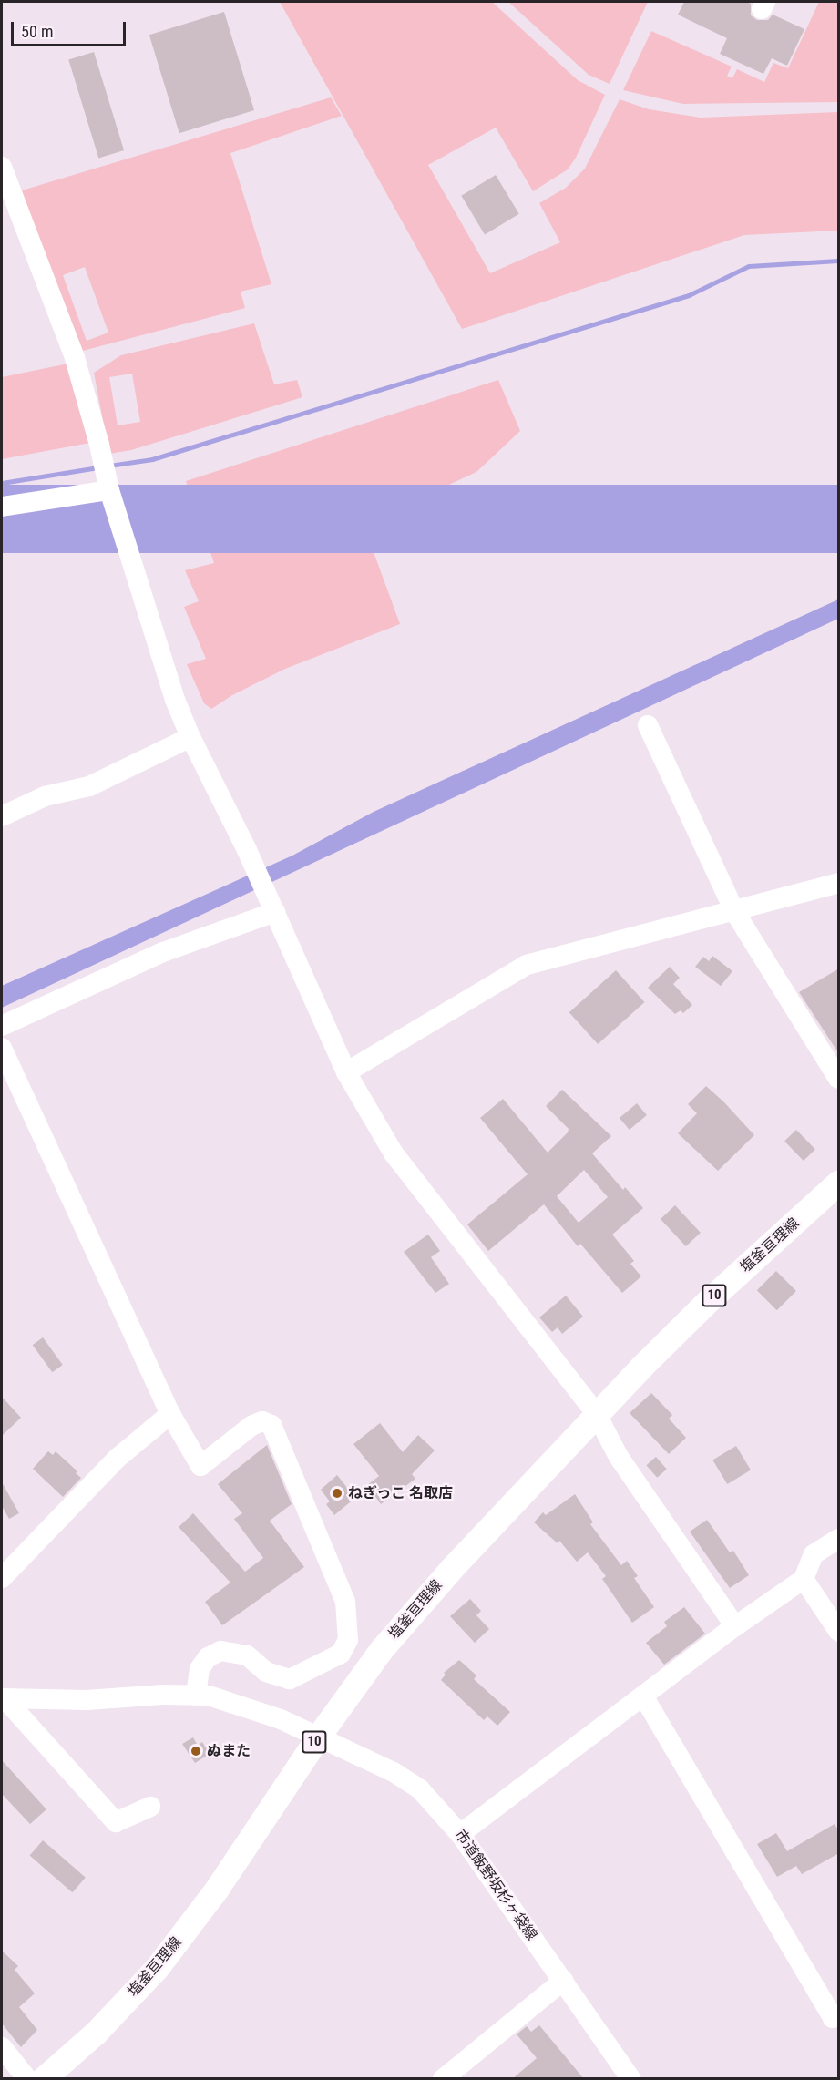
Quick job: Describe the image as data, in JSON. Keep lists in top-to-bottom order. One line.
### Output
{"streets":{"main road":["塩釜亘理線","10"],"street":["市道飯野坂杉ヶ袋線"]},"crossings":[["塩釜亘理線","市道飯野坂杉ヶ袋線"]],"places":["ねぎっこ 名取店","ぬまた"],"scale_bar":"50 m"}
